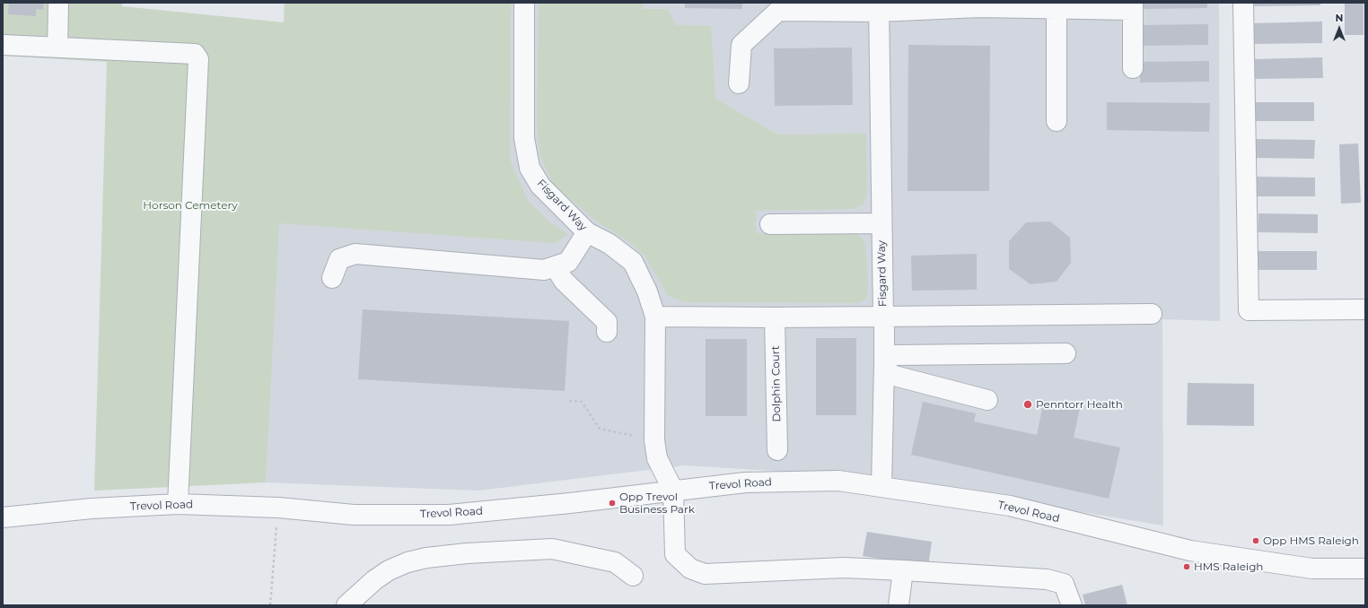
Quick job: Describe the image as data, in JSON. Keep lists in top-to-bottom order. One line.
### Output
{"streets":{"street":["Fisgard Way","Dolphin Court","Trevol Road"]},"crossings":[["Fisgard Way","Dolphin Court"],["Fisgard Way","Trevol Road"]],"parks":["Horson Cemetery"],"places":["Penntorr Health","Opp Trevol Business Park","Opp HMS Raleigh","HMS Raleigh"],"north":"top"}
